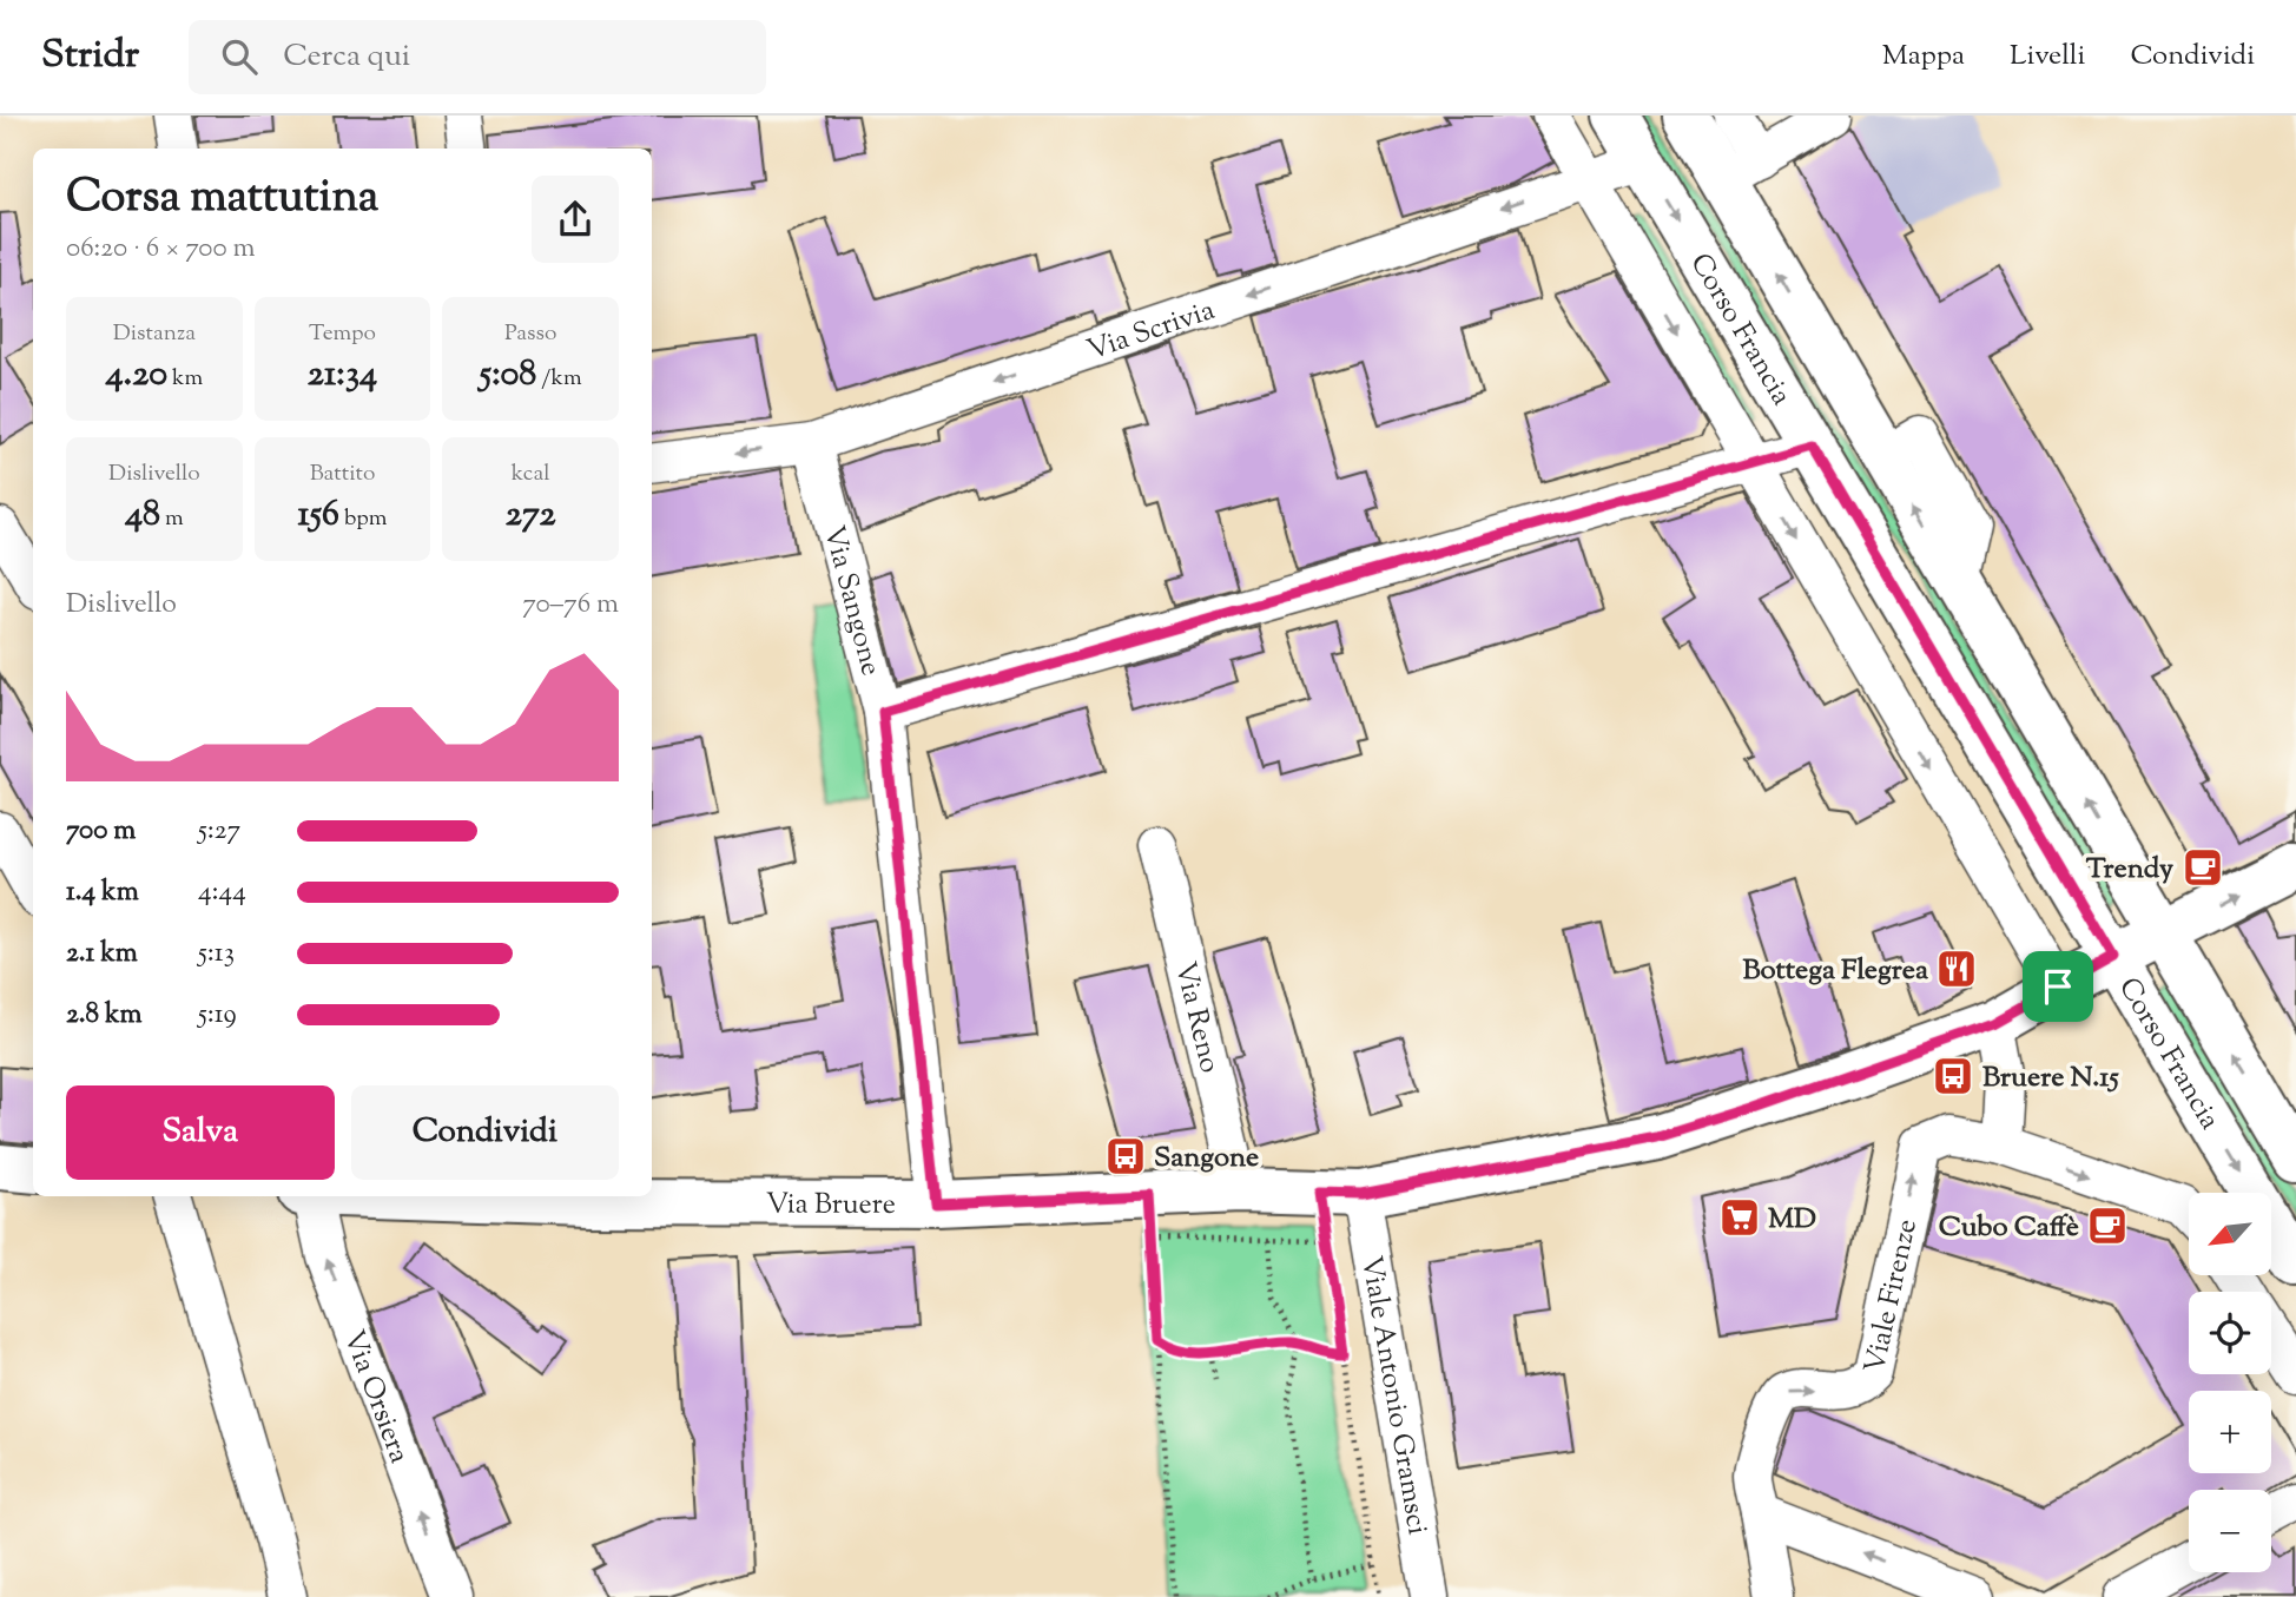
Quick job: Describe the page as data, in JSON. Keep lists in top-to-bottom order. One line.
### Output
{"streets":{"main road":["Corso Francia","Via Bruere"],"street":["Via Scrivia","Via Sangone","Via Reno","Viale Firenze","Viale Antonio Gramsci","Via Orsiera"]},"crossings":[["Via Scrivia","Corso Francia"],["Via Scrivia","Via Sangone"],["Corso Francia","Via Bruere"],["Via Sangone","Via Bruere"],["Via Reno","Via Bruere"],["Via Bruere","Viale Antonio Gramsci"]],"one_way":["Viale Firenze"],"places":{"cafe":["Trendy","Cubo Caffè"],"restaurant":["Bottega Flegrea"],"bus stop":["Bruere N.15","Sangone"],"supermarket":["MD"]},"north":"bottom left","page":{"header":"Stridr","search":"Cerca qui","nav":["Mappa","Livelli","Condividi"],"heading":["Corsa mattutina","06:20 · 6 × 700 m"],"stats":[["Distanza","4.20 km"],["Tempo","21:34"],["Passo","5:08 /km"],["Dislivello","48 m"],["Battito","156 bpm"],["kcal","272"]],"chart":["Dislivello","70–76 m"],"list":[{"name":"700 m","note":"5:27"},{"name":"1.4 km","note":"4:44"},{"name":"2.1 km","note":"5:13"},{"name":"2.8 km","note":"5:19"}],"buttons":["Salva","Condividi"],"map_buttons":["+","−"]}}
